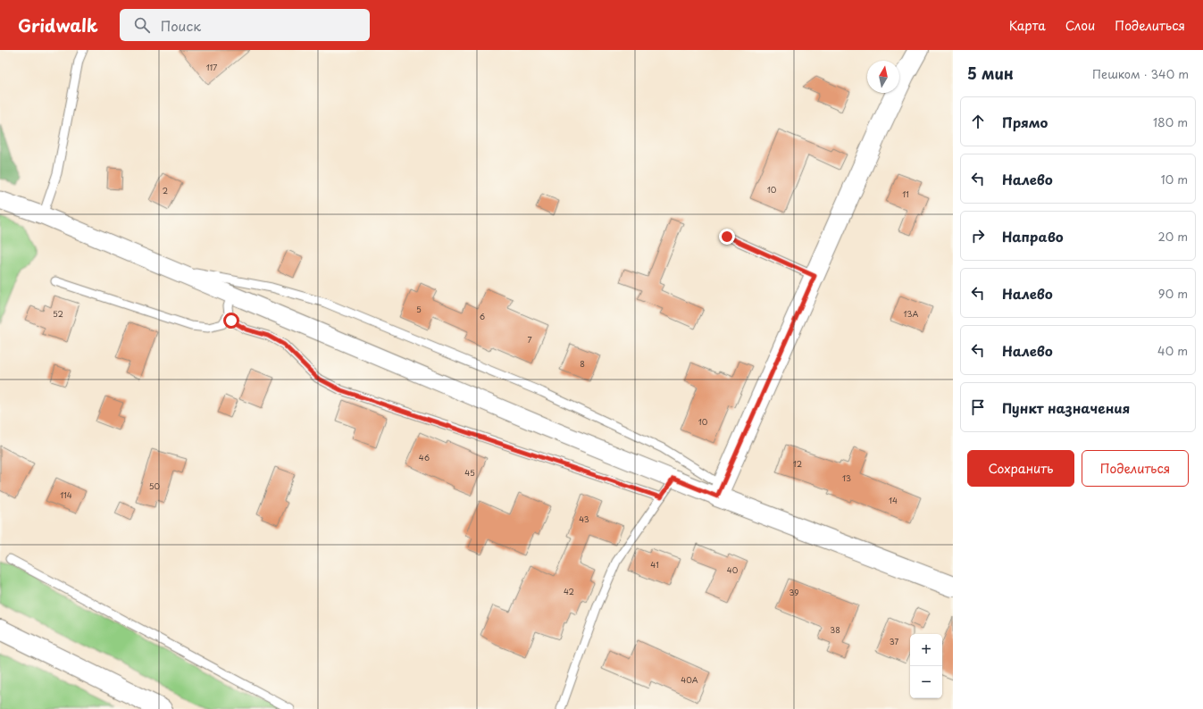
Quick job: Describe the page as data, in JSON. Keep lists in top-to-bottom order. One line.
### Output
{"house_numbers":["117","10","2","11","5","52","13А","6","7","8","10","46","12","45","13","50","114","14","43","41","40","42","39","38","37","40А"],"north":"top","page":{"header":"Gridwalk","search":"Поиск","nav":["Карта","Слои","Поделиться"],"heading":["5 мин","Пешком · 340 m"],"list":[["Прямо","180 m"],["Налево","10 m"],["Направо","20 m"],["Налево","90 m"],["Налево","40 m"],"Пункт назначения"],"buttons":["Сохранить","Поделиться"],"map_buttons":["+","−"]}}
